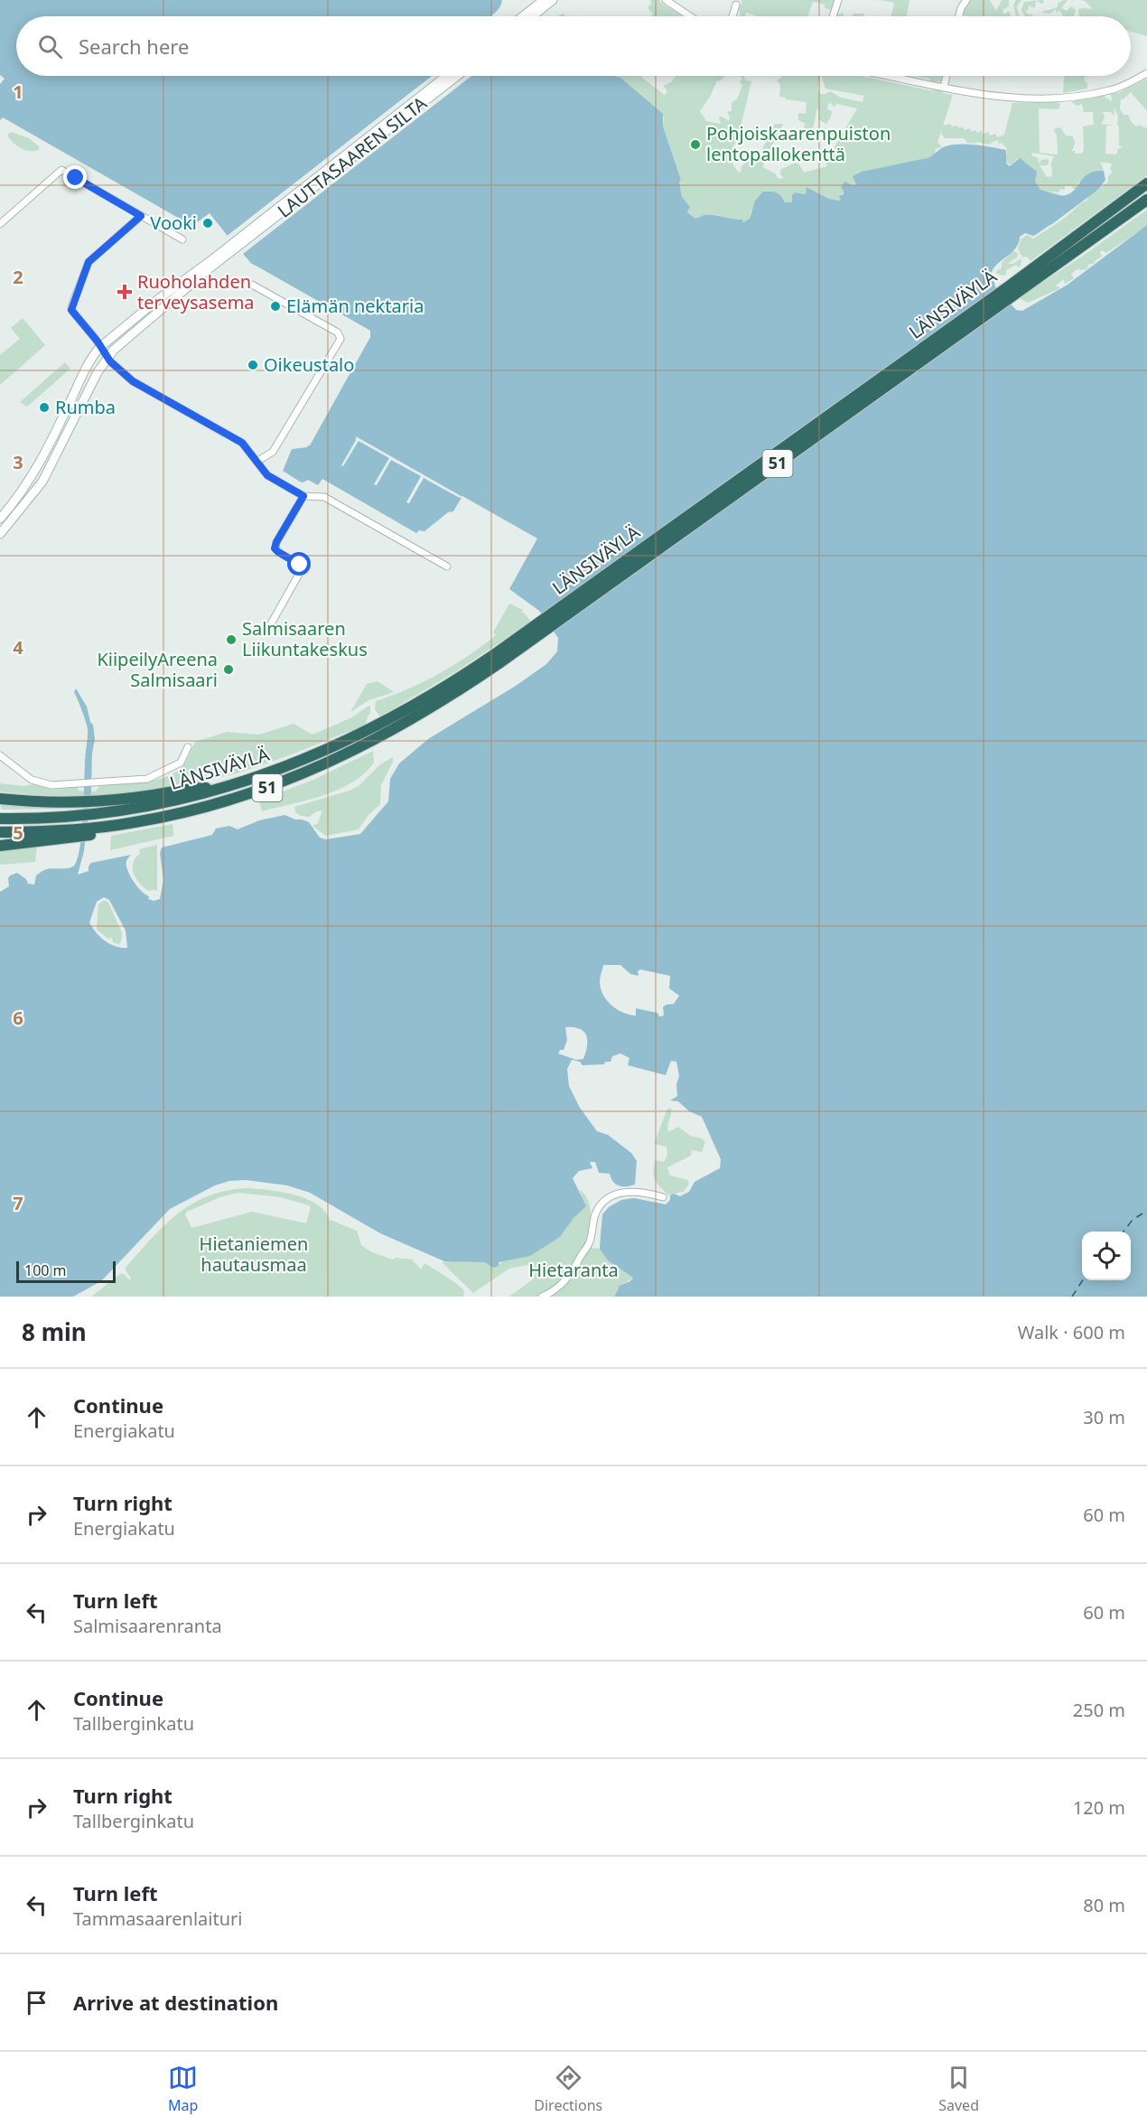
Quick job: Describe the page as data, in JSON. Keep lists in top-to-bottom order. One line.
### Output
{"streets":{"highway":["LÄNSIVÄYLÄ","51"],"main road":["LAUTTASAAREN SILTA"]},"parks":["Hietaniemen hautausmaa","Hietaranta"],"places":{"other":["Pohjoiskaarenpuiston lentopallokenttä","Vooki","Elämän nektaria","Oikeustalo","Rumba","Salmisaaren Liikuntakeskus","KiipeilyAreena Salmisaari"],"health":["Ruoholahden terveysasema"]},"scale_bar":"100 m","page":{"search":"Search here","scale":"100 m","heading":["8 min","Walk · 600 m"],"list":[["Continue","Energiakatu","30 m"],["Turn right","Energiakatu","60 m"],["Turn left","Salmisaarenranta","60 m"],["Continue","Tallberginkatu","250 m"],["Turn right","Tallberginkatu","120 m"],["Turn left","Tammasaarenlaituri","80 m"],"Arrive at destination"],"nav":["Map","Directions","Saved"]},"grid":{"rows":["1","2","3","4","5","6","7"]}}
